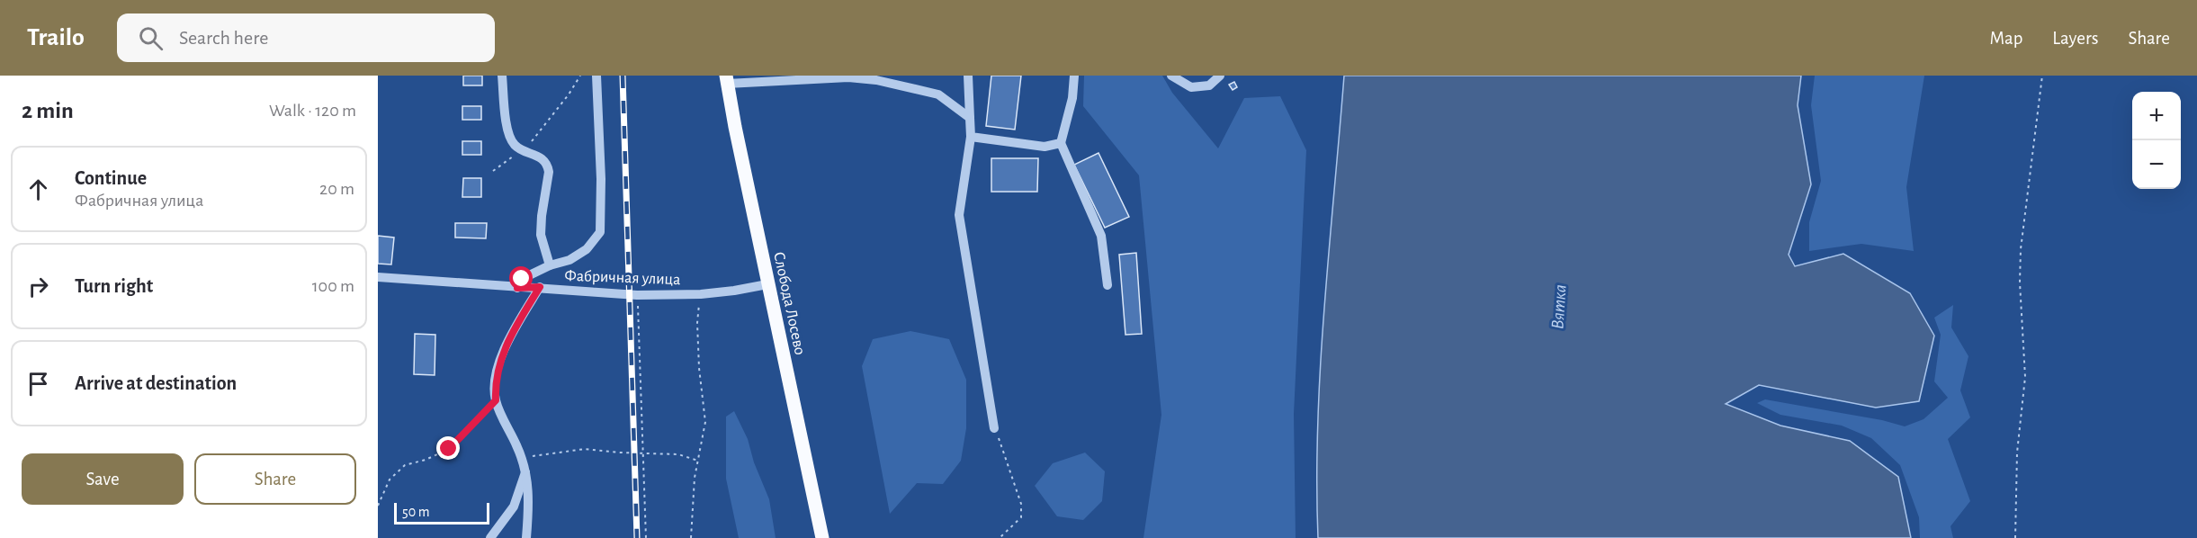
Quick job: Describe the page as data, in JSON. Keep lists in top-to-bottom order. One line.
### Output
{"streets":{"main road":["Слобода Лосево"],"street":["Фабричная улица"]},"crossings":[["Фабричная улица","Слобода Лосево"]],"water":["Вятка"],"scale_bar":"50 m","page":{"header":"Trailo","search":"Search here","nav":["Map","Layers","Share"],"heading":["2 min","Walk · 120 m"],"map_buttons":["+","−"],"list":[["Continue","Фабричная улица","20 m"],["Turn right","100 m"],"Arrive at destination"],"buttons":["Save","Share"],"scale":"50 m"}}
